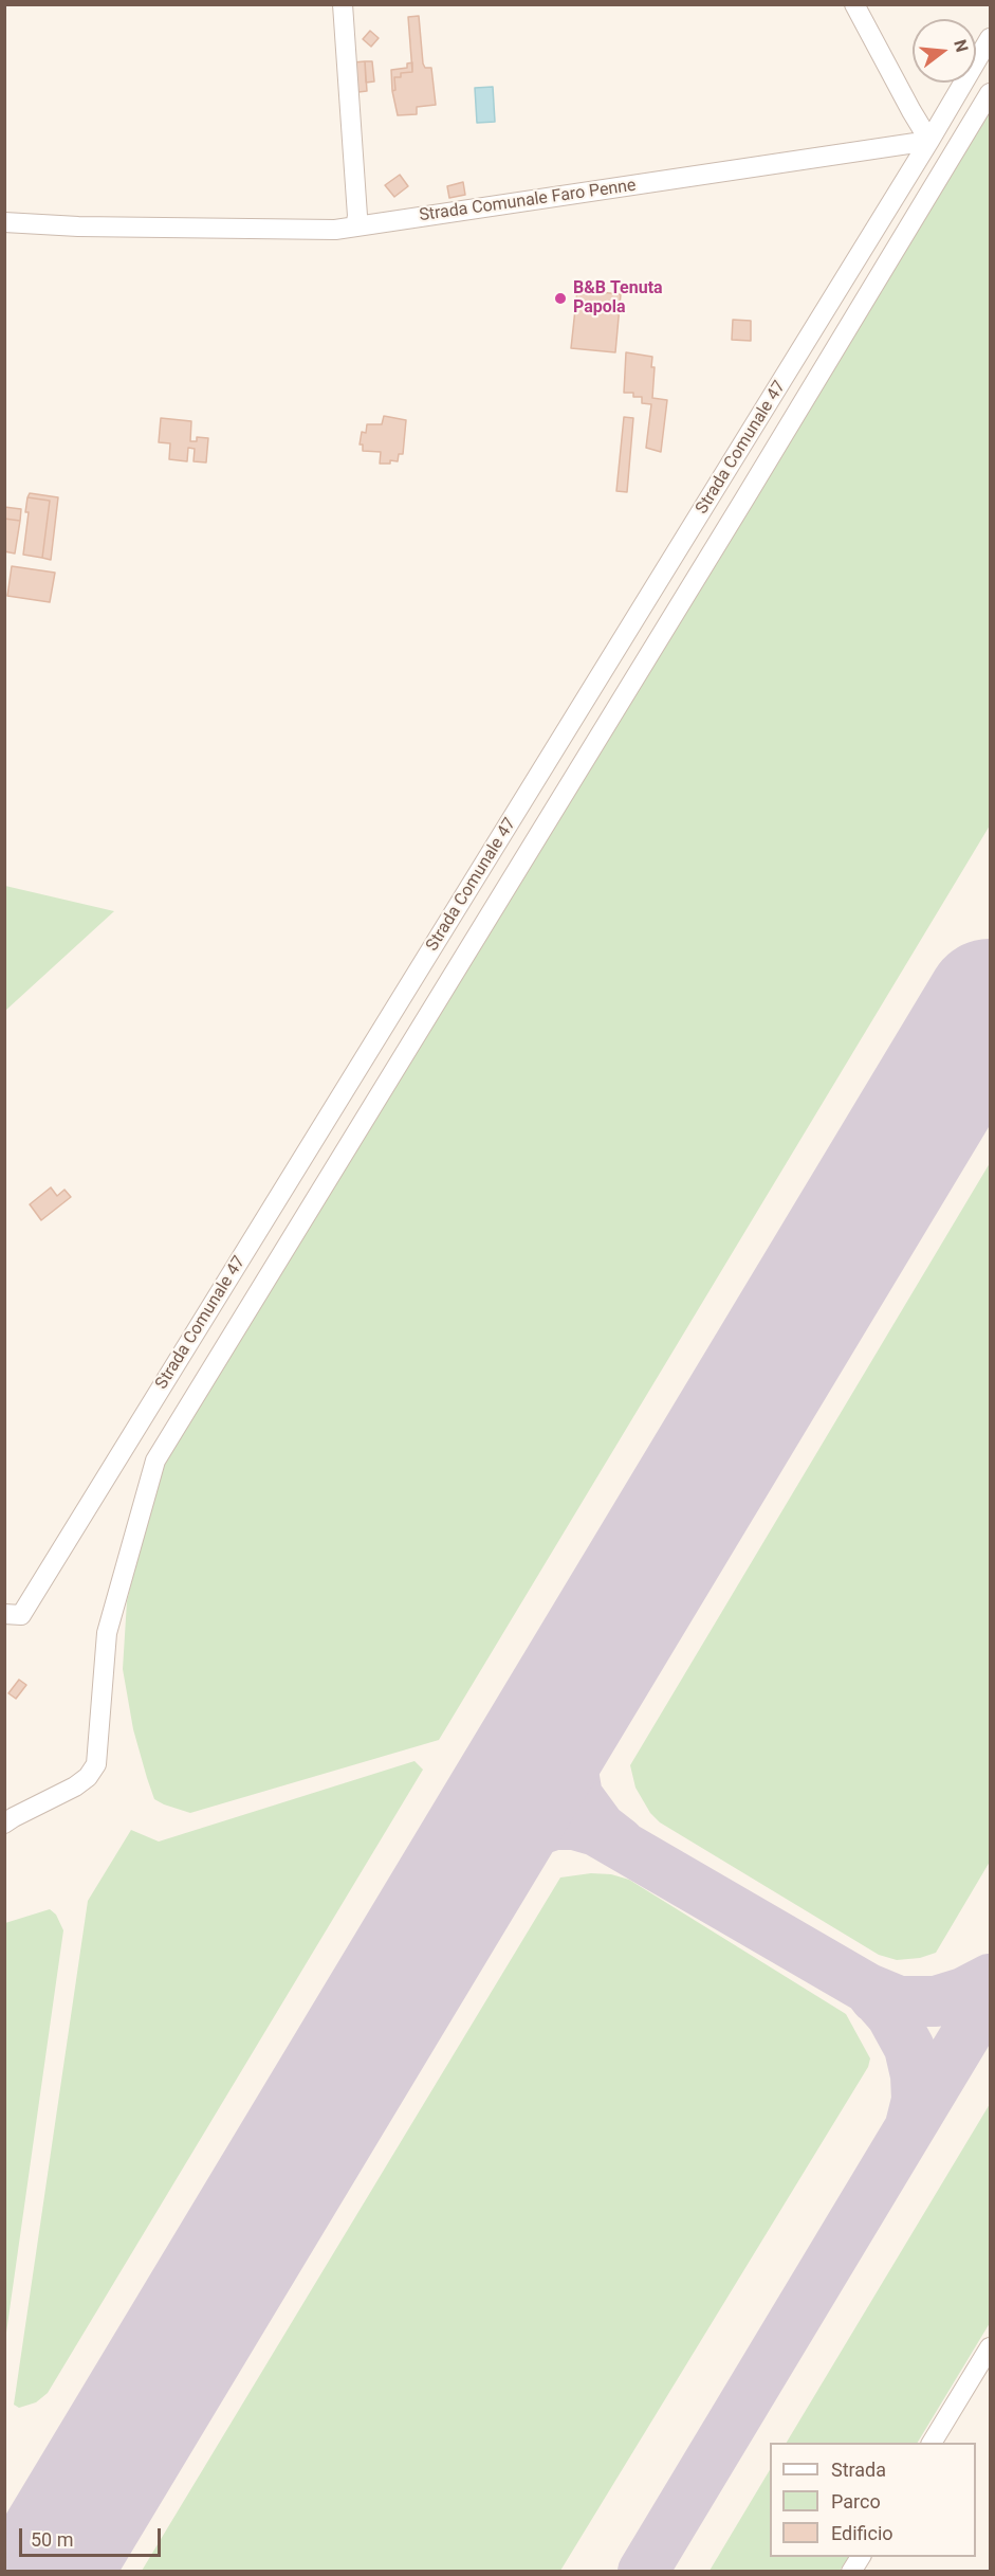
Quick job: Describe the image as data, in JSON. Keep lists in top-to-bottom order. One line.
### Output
{"streets":{"street":["Strada Comunale Faro Penne","Strada Comunale 47"]},"crossings":[["Strada Comunale Faro Penne","Strada Comunale 47"]],"places":["B&B Tenuta Papola"],"legend":["Strada","Parco","Edificio"],"scale_bar":"50 m","north":"right"}
